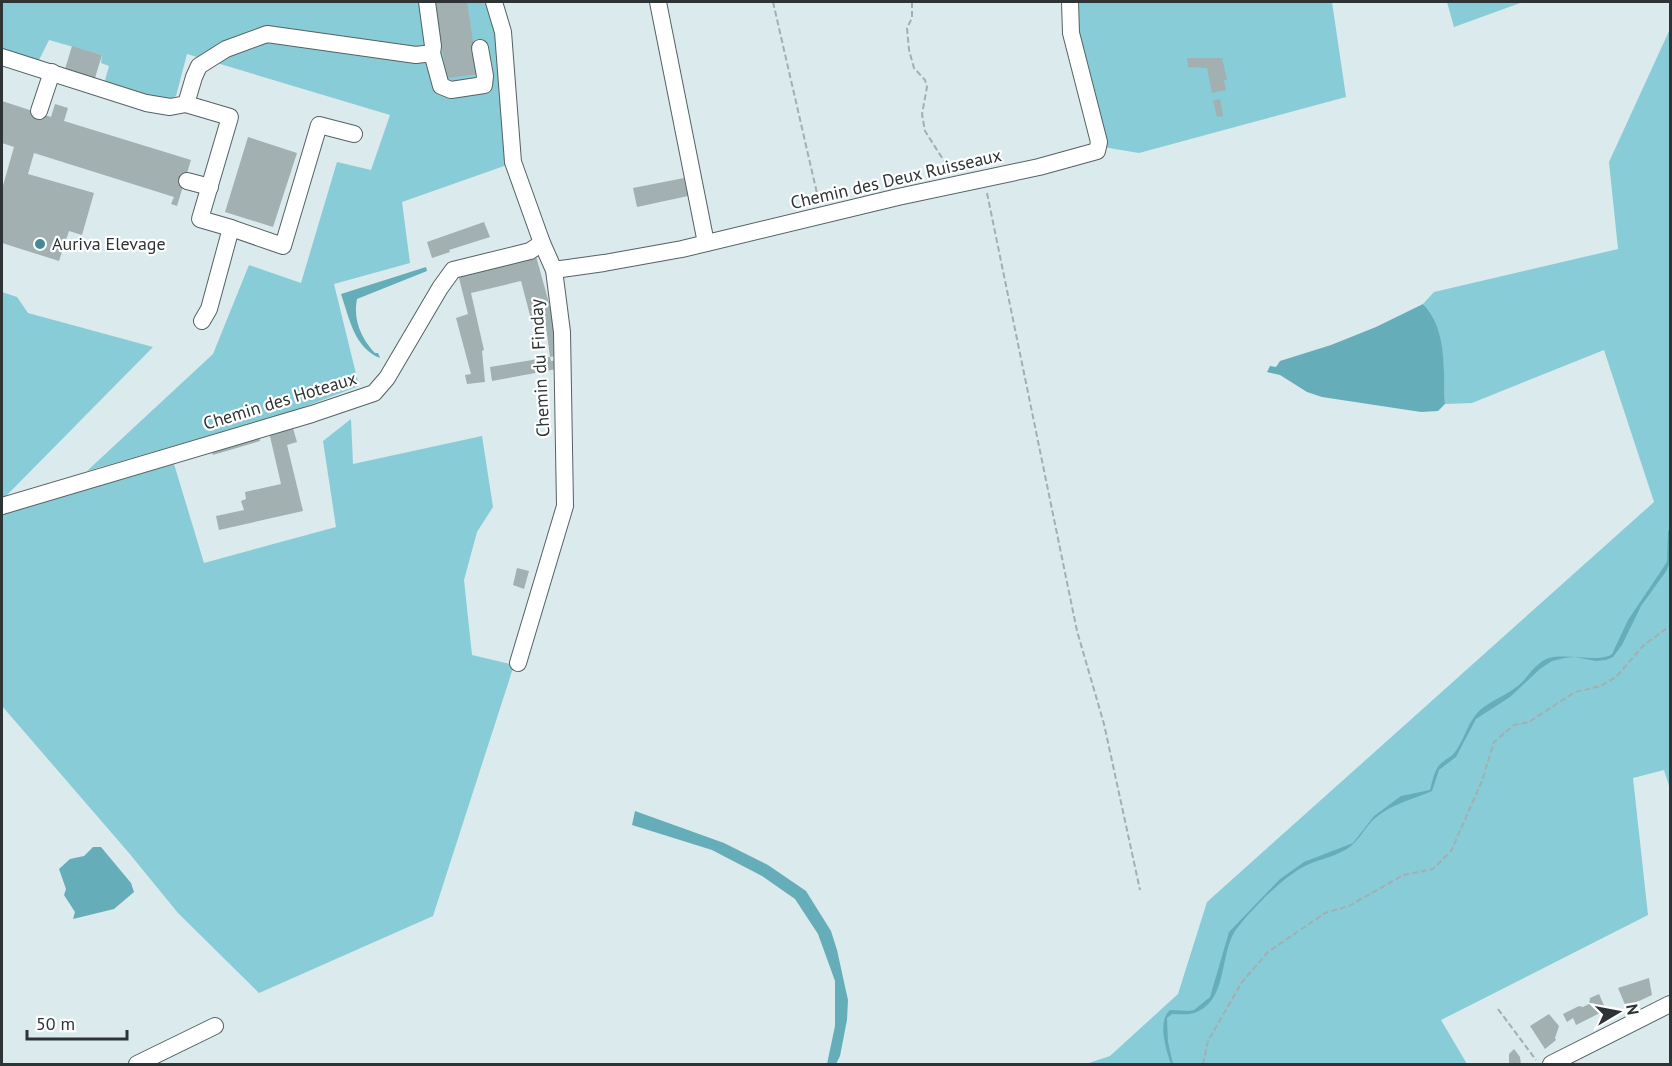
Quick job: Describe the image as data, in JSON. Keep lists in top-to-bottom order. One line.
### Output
{"streets":{"street":["Chemin des Deux Ruisseaux","Chemin du Finday","Chemin des Hoteaux"]},"crossings":[["Chemin des Deux Ruisseaux","Chemin du Finday"],["Chemin du Finday","Chemin des Hoteaux"]],"places":["Auriva Elevage"],"scale_bar":"50 m","north":"right"}
